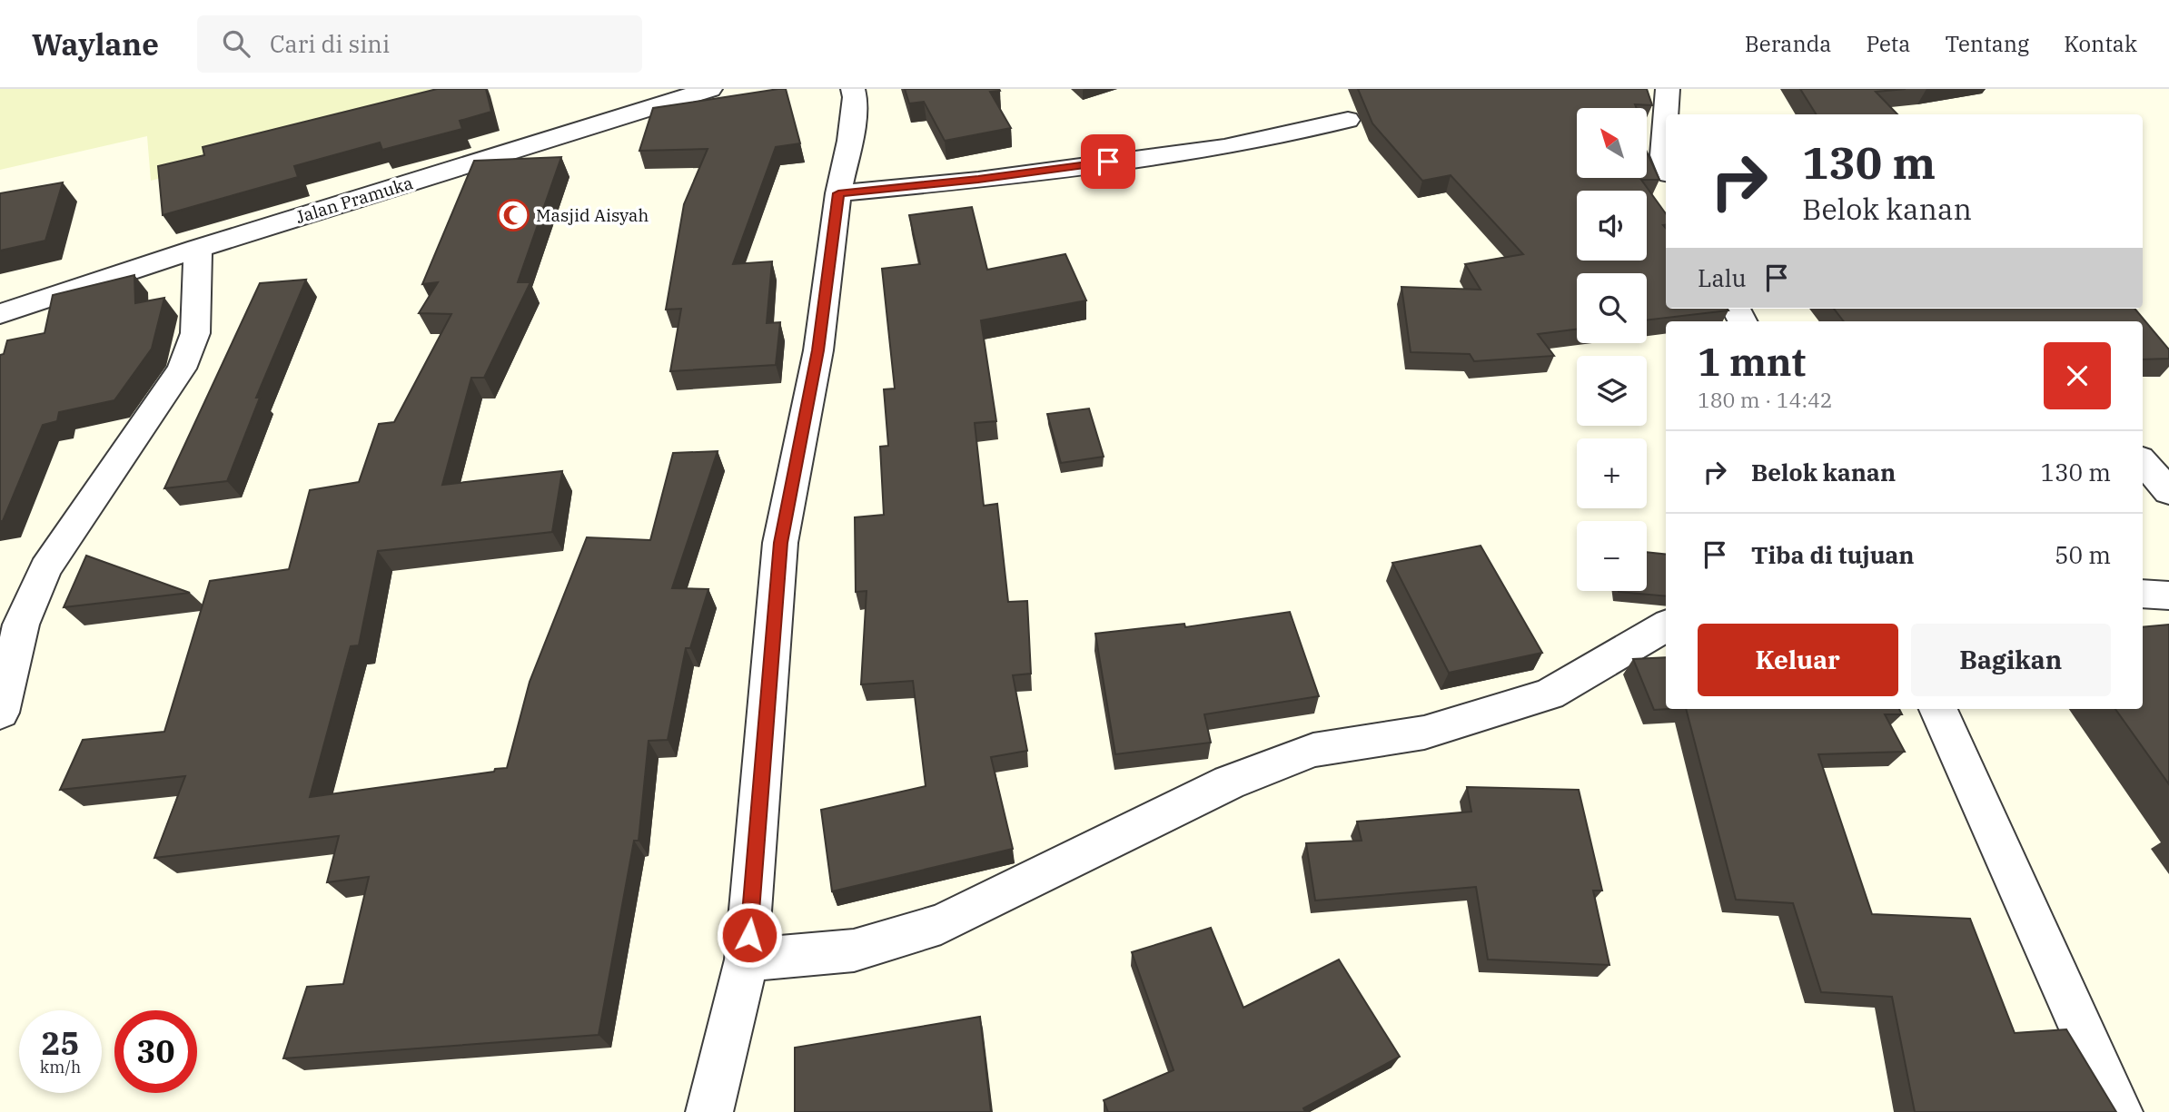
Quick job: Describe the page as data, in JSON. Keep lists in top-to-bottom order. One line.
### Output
{"streets":{"street":["Jalan Pramuka"]},"places":{"mosque":["Masjid Aisyah"]},"north":"top left","page":{"header":"Waylane","search":"Cari di sini","nav":["Beranda","Peta","Tentang","Kontak"],"map_buttons":["+","−"],"turn":["130 m","Belok kanan"],"then":"Lalu","heading":["1 mnt","180 m · 14:42"],"list":[{"name":"Belok kanan","value":"130 m"},{"name":"Tiba di tujuan","value":"50 m"}],"buttons":["Keluar","Bagikan"],"speed":"25 km/h","limit":"30"}}
